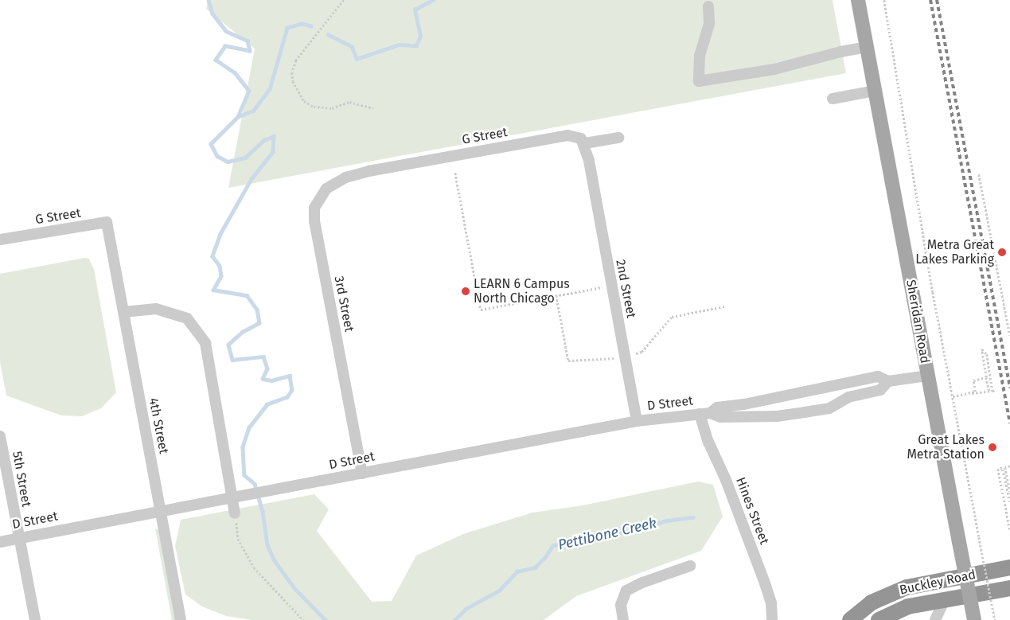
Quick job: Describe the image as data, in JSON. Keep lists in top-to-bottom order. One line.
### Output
{"streets":{"highway":["Buckley Road"],"main road":["Sheridan Road"],"street":["G Street","2nd Street","3rd Street","D Street","4th Street","5th Street","Hines Street"]},"crossings":[["G Street","2nd Street"],["G Street","3rd Street"],["G Street","4th Street"],["2nd Street","D Street"],["3rd Street","D Street"],["Sheridan Road","D Street"],["D Street","4th Street"],["D Street","5th Street"],["D Street","Hines Street"]],"water":["Pettibone Creek"],"places":["Metra Great Lakes Parking","LEARN 6 Campus North Chicago","Great Lakes Metra Station"]}
